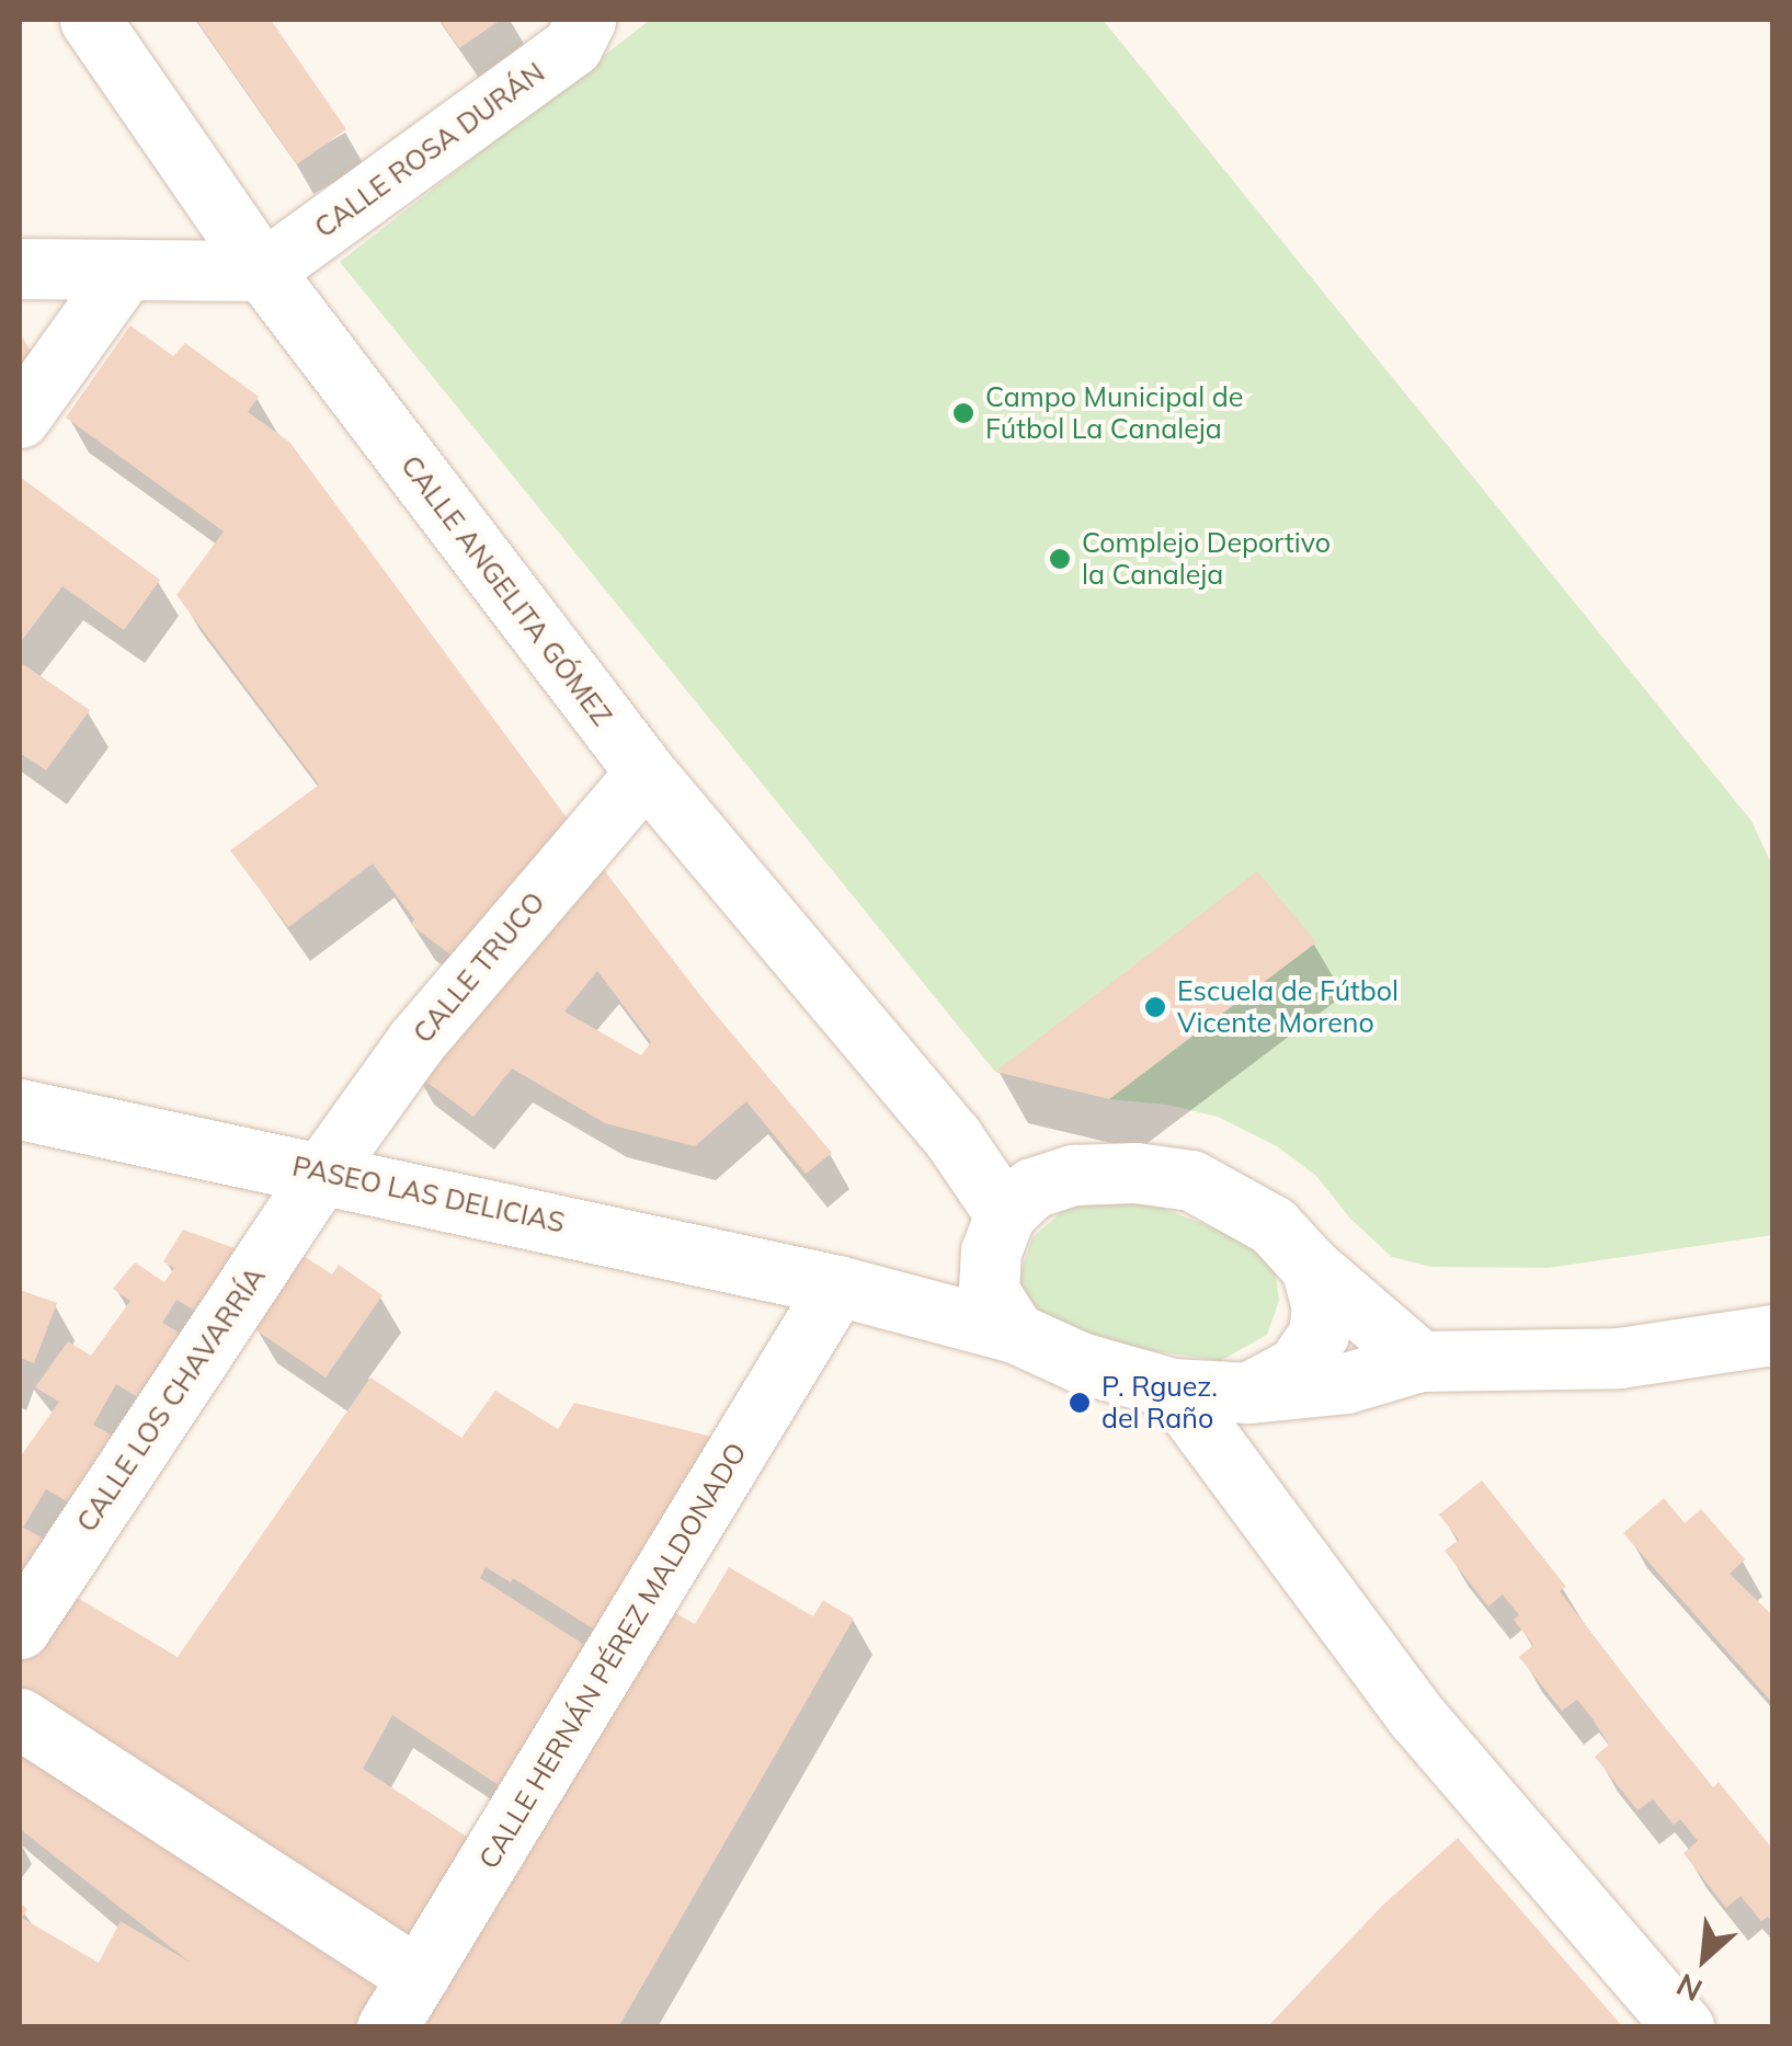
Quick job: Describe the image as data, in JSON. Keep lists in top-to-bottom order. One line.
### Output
{"streets":{"street":["CALLE ROSA DURÁN","CALLE ANGELITA GÓMEZ","CALLE TRUCO","PASEO LAS DELICIAS","CALLE LOS CHAVARRÍA","CALLE HERNÁN PÉREZ MALDONADO"]},"crossings":[["CALLE ROSA DURÁN","CALLE ANGELITA GÓMEZ"],["CALLE ANGELITA GÓMEZ","CALLE TRUCO"],["CALLE ANGELITA GÓMEZ","PASEO LAS DELICIAS"],["CALLE TRUCO","PASEO LAS DELICIAS"],["CALLE TRUCO","CALLE LOS CHAVARRÍA"],["PASEO LAS DELICIAS","CALLE LOS CHAVARRÍA"],["PASEO LAS DELICIAS","CALLE HERNÁN PÉREZ MALDONADO"]],"places":["Campo Municipal de Fútbol La Canaleja","Complejo Deportivo la Canaleja","Escuela de Fútbol Vicente Moreno","P. Rguez. del Raño"],"north":"bottom left"}
